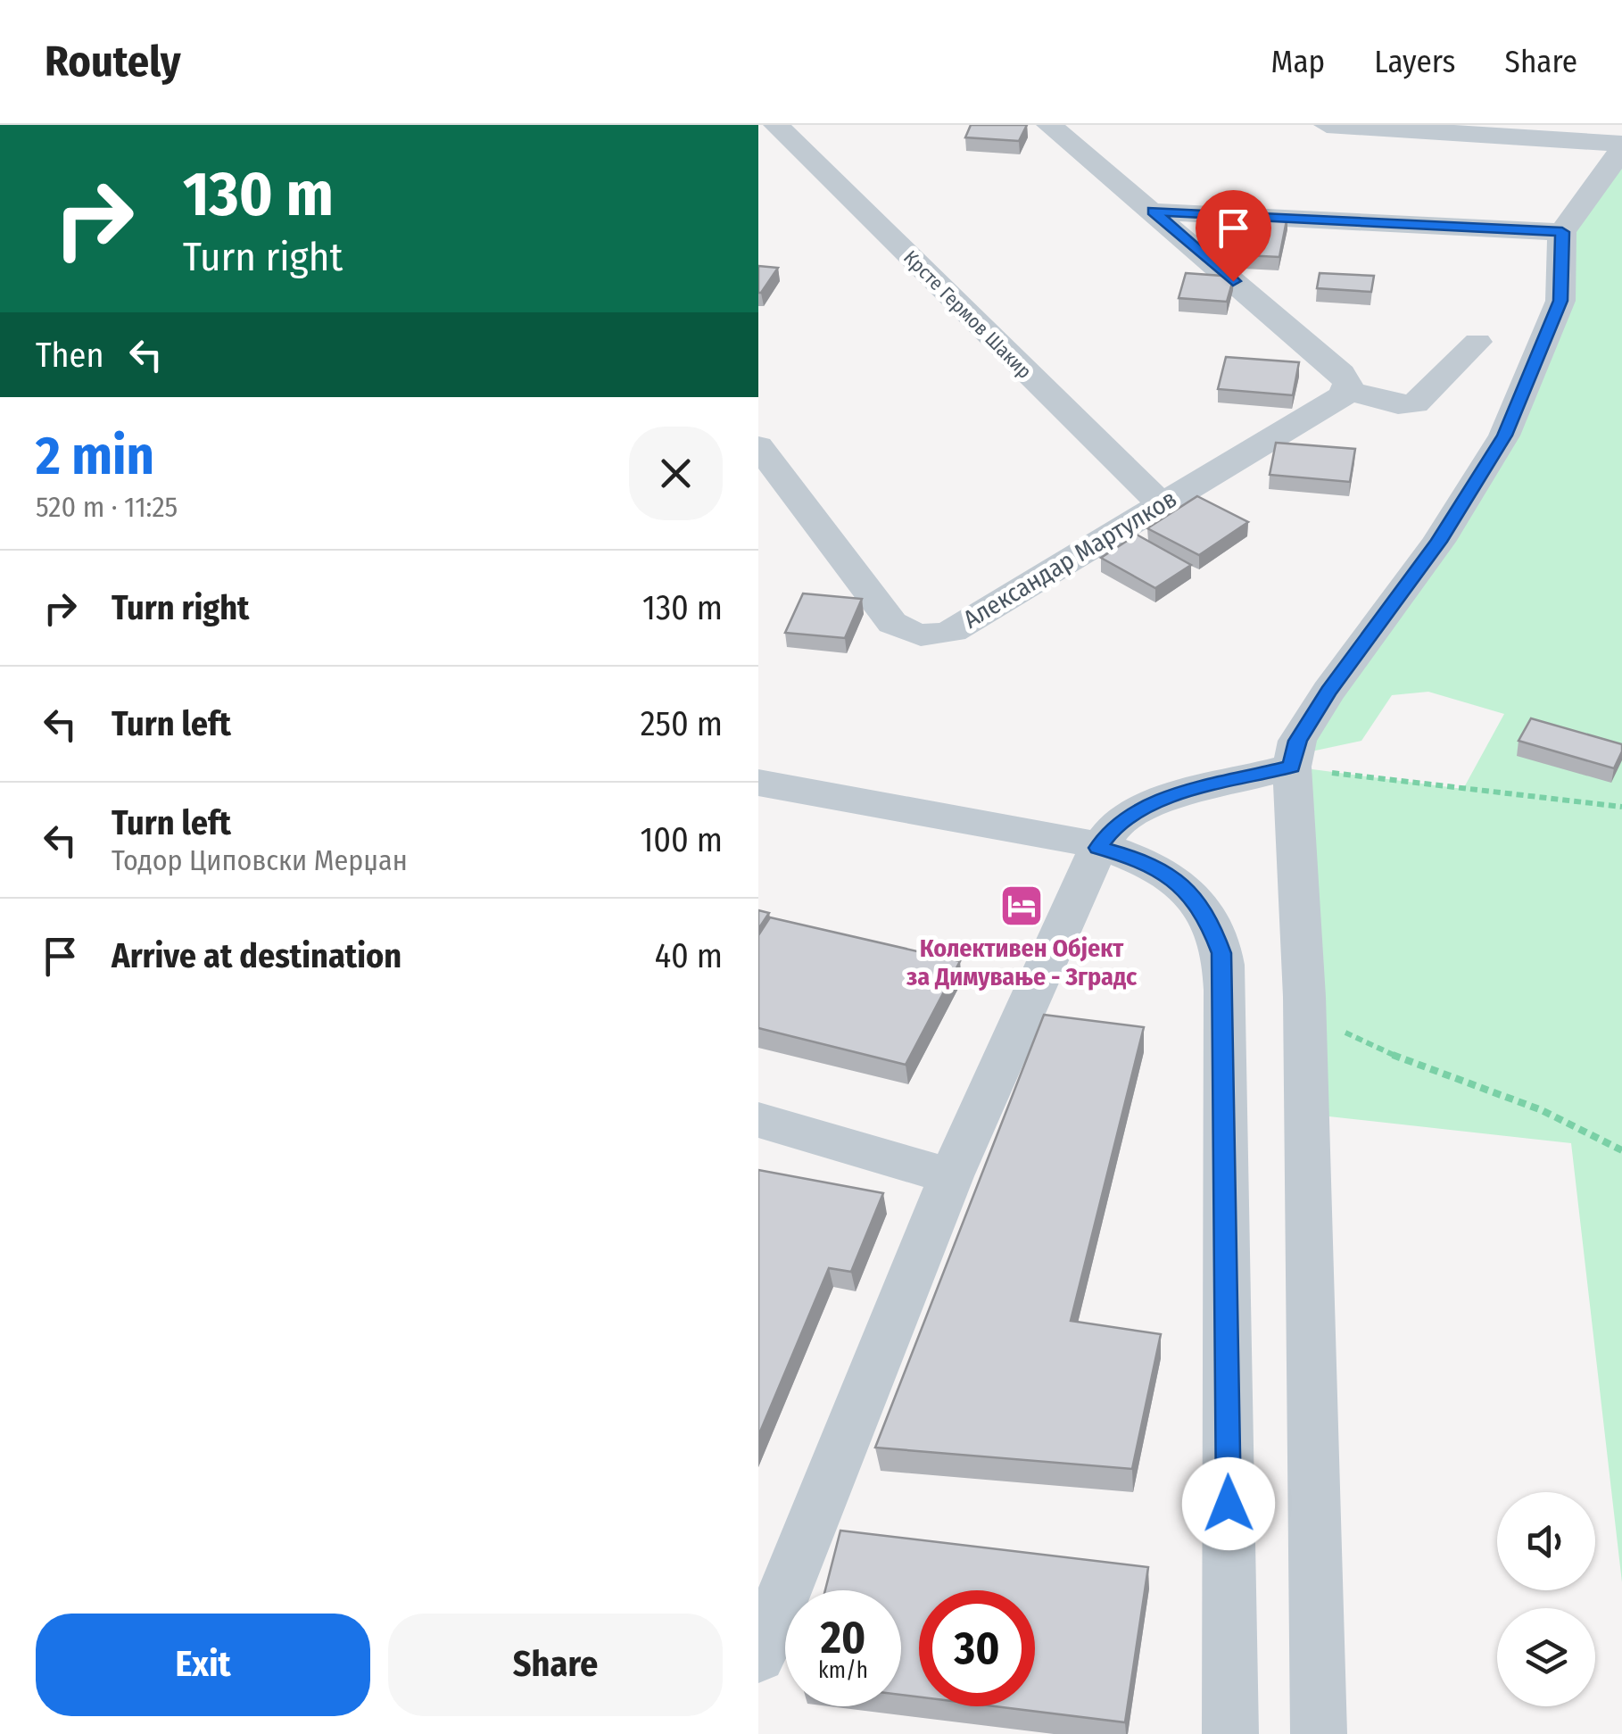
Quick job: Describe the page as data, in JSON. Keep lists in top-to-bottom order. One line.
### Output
{"streets":{"street":["Крсте Гермов Шакир","Александар Мартулков"]},"crossings":[["Крсте Гермов Шакир","Александар Мартулков"]],"places":{"hotel":["Колективен Објект за Димување - Зградс"]},"page":{"header":"Routely","nav":["Map","Layers","Share"],"turn":["130 m","Turn right"],"then":"Then","heading":["2 min","520 m · 11:25"],"list":[{"name":"Turn right","value":"130 m"},{"name":"Turn left","value":"250 m"},{"name":"Turn left","note":"Тодор Циповски Мерџан","value":"100 m"},{"name":"Arrive at destination","value":"40 m"}],"speed":"20 km/h","limit":"30","buttons":["Exit","Share"]}}
